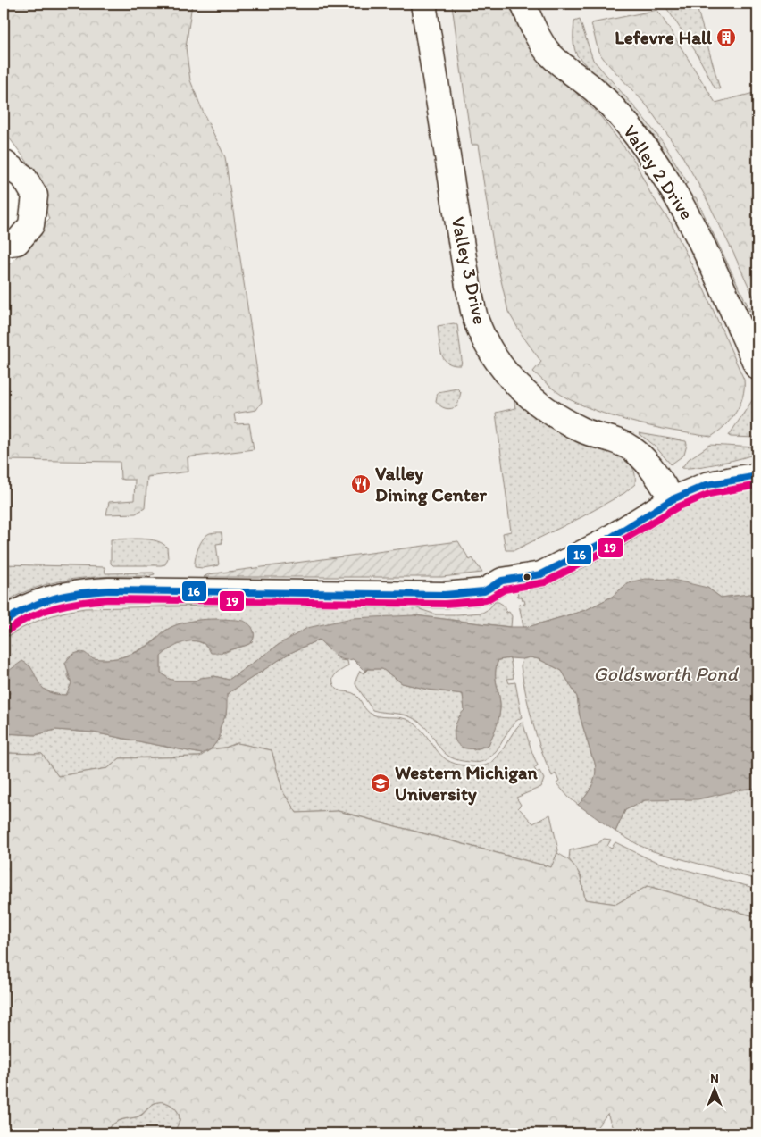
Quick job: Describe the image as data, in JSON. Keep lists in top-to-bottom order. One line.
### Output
{"streets":{"street":["Valley 2 Drive","Valley 3 Drive"]},"water":["Goldsworth Pond"],"places":{"building":["Lefevre Hall"],"restaurant":["Valley Dining Center"],"school or university":["Western Michigan University"]},"lines":["transit line 16","transit line 19"],"north":"top"}
